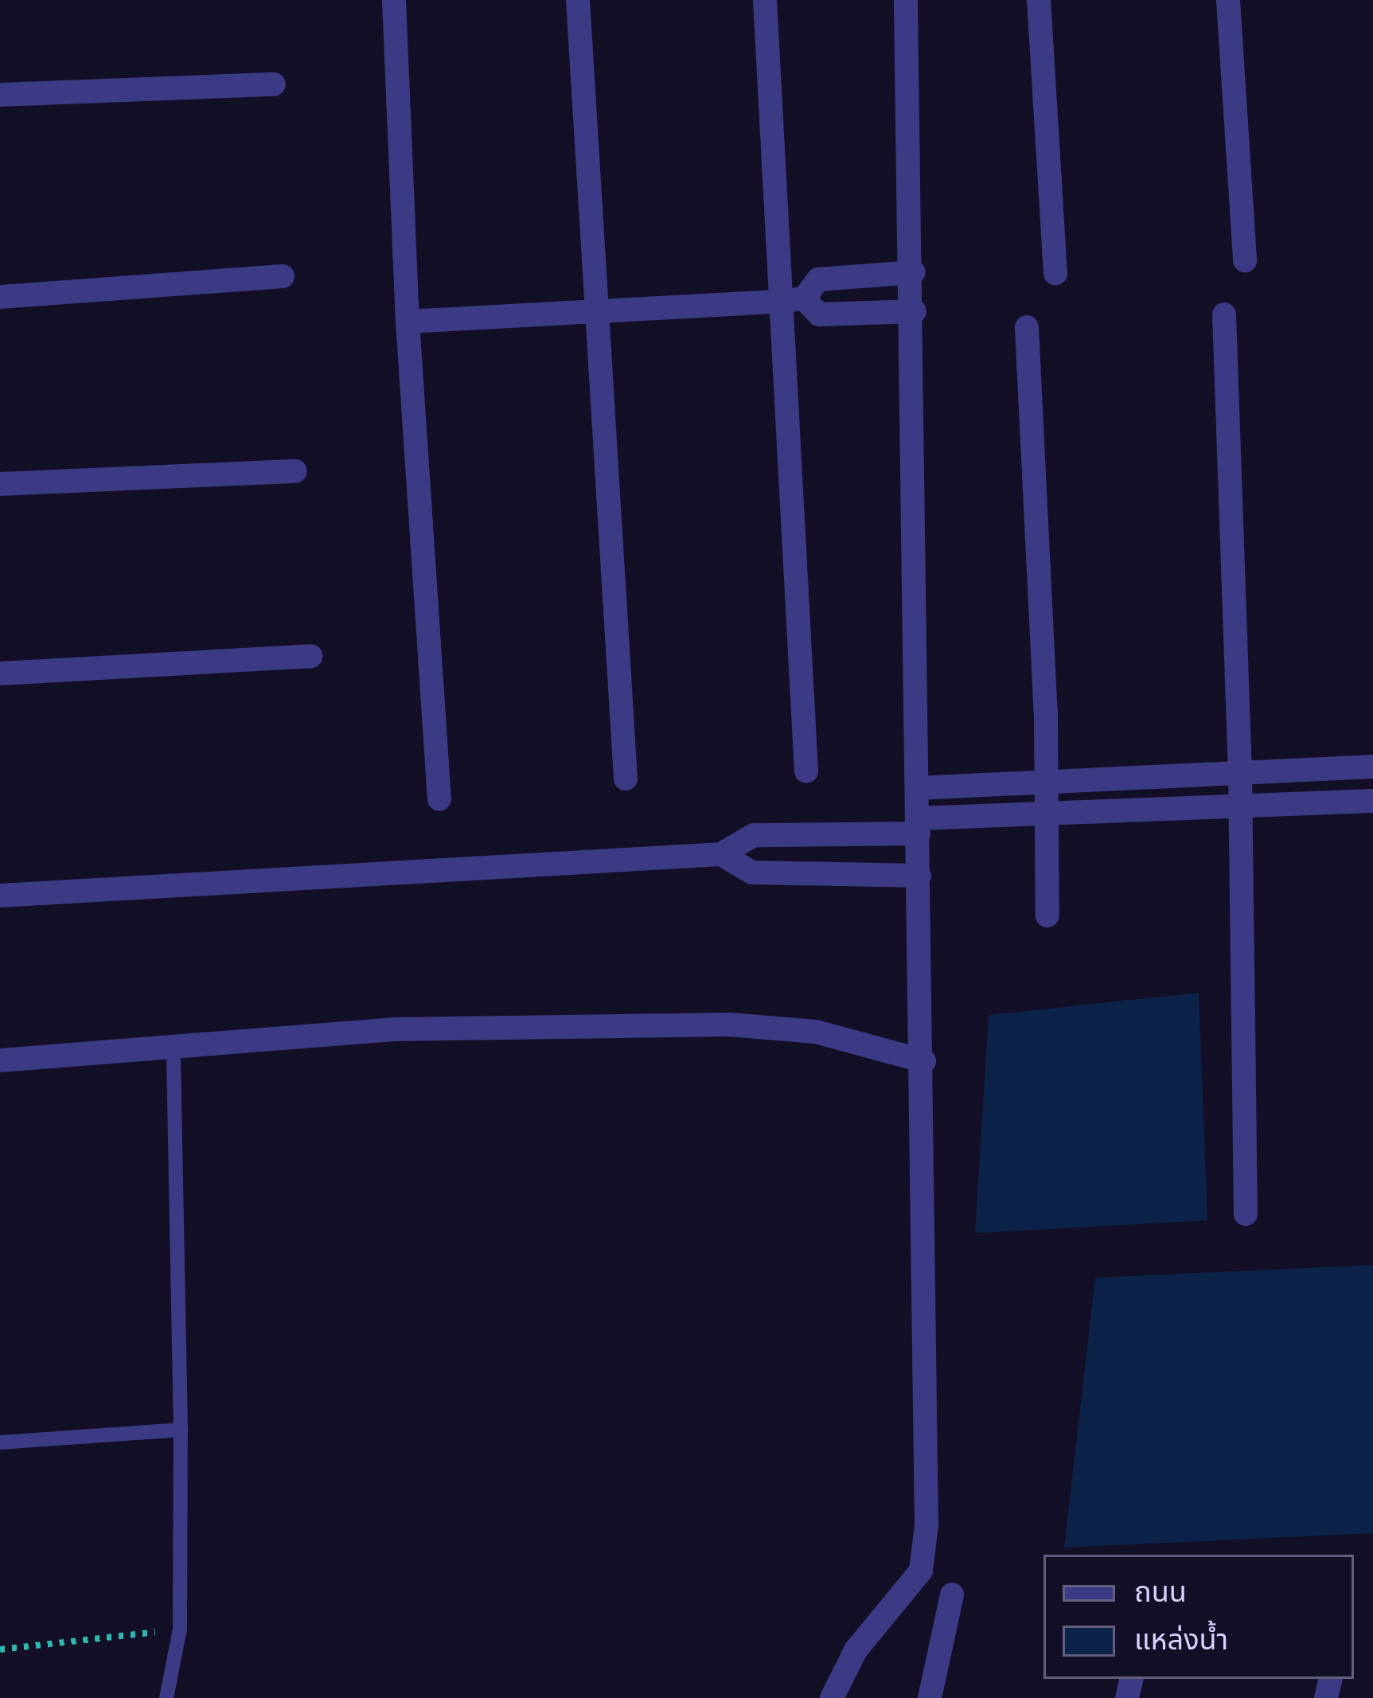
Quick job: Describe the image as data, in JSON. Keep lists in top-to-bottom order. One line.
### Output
{"legend":["ถนน","แหล่งน้ำ"]}
